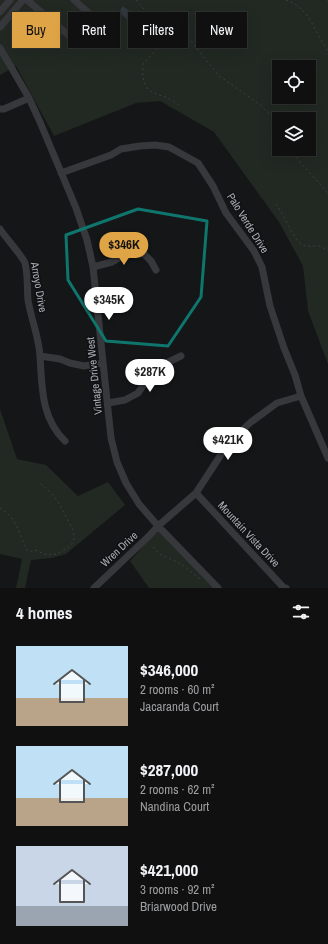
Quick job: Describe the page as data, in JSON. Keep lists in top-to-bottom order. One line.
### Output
{"streets":{"street":["Palo Verde Drive","Arroyo Drive","Vintage Drive West","Mountain Vista Drive","Wren Drive"]},"crossings":[["Palo Verde Drive","Vintage Drive West"],["Palo Verde Drive","Wren Drive"],["Vintage Drive West","Wren Drive"],["Mountain Vista Drive","Wren Drive"]],"page":{"chip":["Buy","Rent","Filters","New"],"price":["$346K","$345K","$287K","$421K"],"heading":"4 homes","list":[{"name":"$346,000","note":"2 rooms · 60 m² · Jacaranda Court"},{"name":"$287,000","note":"2 rooms · 62 m² · Nandina Court"},{"name":"$421,000","note":"3 rooms · 92 m² · Briarwood Drive"}]}}
